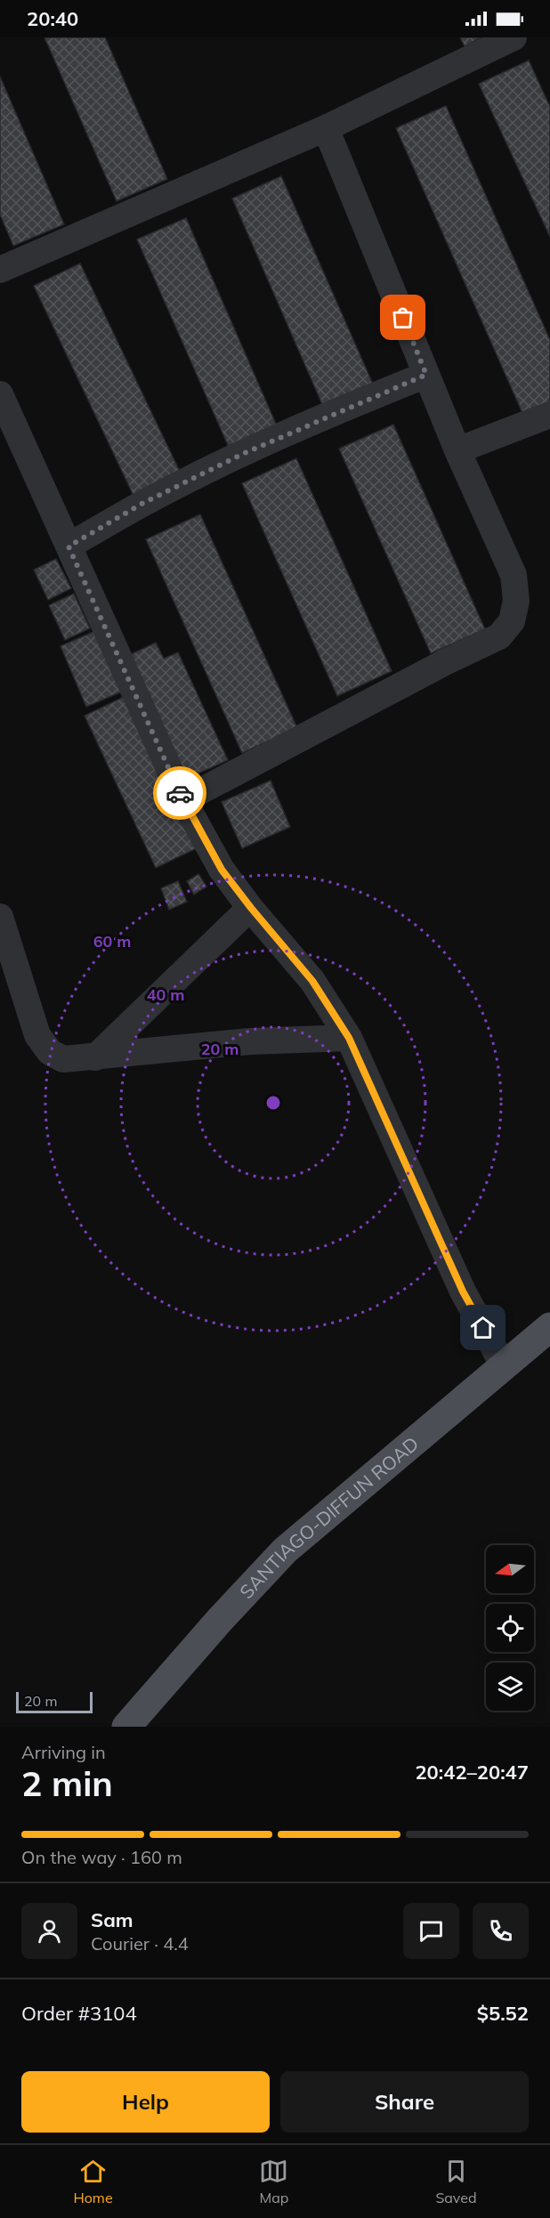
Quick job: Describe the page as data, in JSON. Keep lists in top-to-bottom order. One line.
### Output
{"streets":{"main road":["SANTIAGO-DIFFUN ROAD"]},"scale_bar":"20 m","north":"left","page":{"status":"20:40","scale":"20 m","heading":["2 min","Arriving in","20:42–20:47"],"panel":["Sam","Courier · 4.4","Order #3104","$5.52"],"bar":"On the way · 160 m","buttons":["Help","Share"],"tabs":["Home","Map","Saved"]},"rings":["60 m","40 m","20 m"]}
